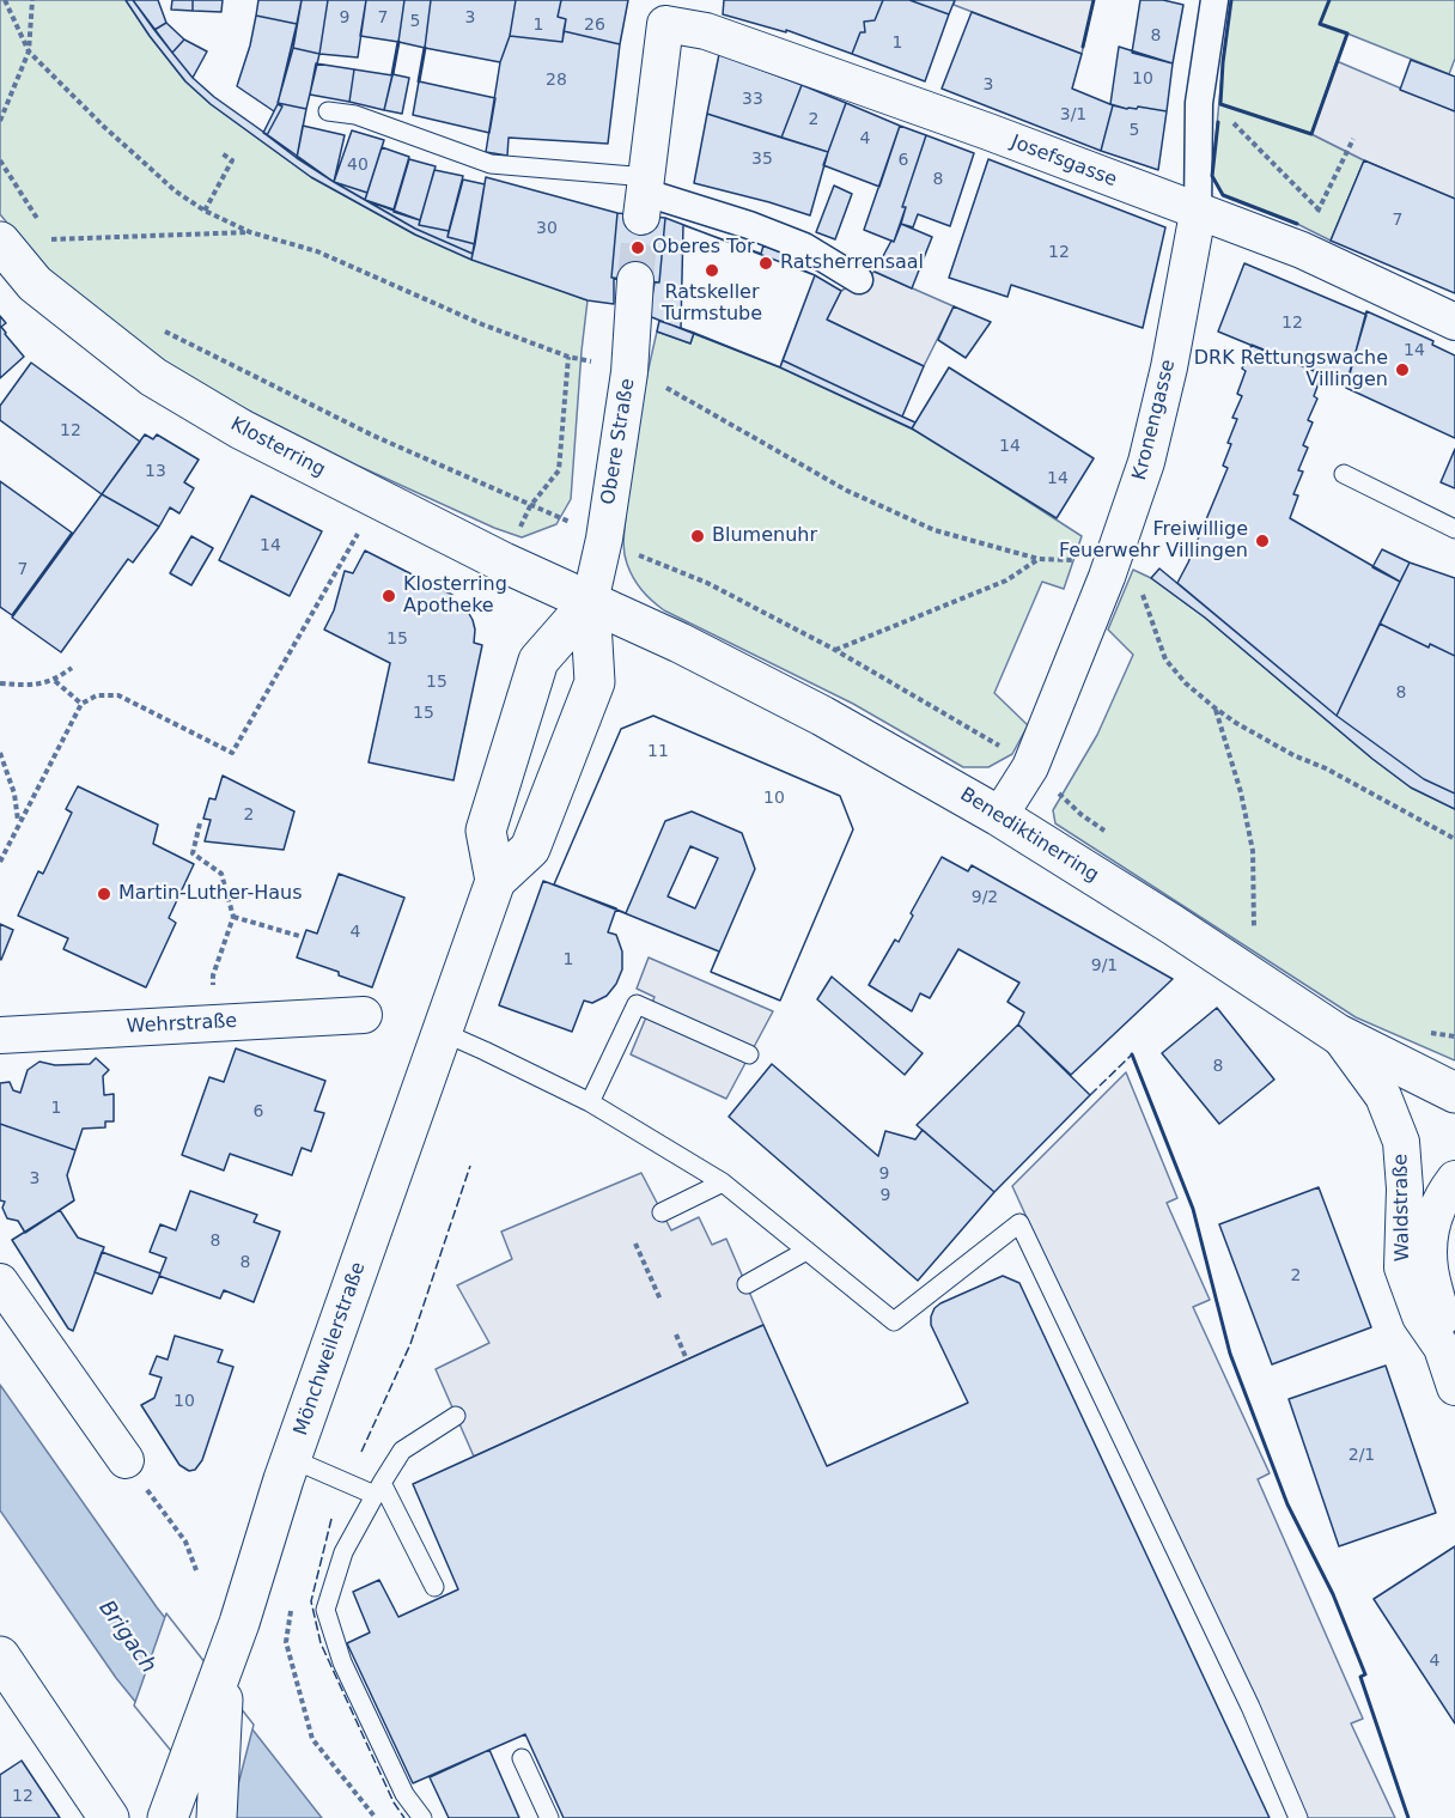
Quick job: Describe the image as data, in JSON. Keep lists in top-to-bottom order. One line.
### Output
{"streets":{"main road":["Klosterring","Benediktinerring","Mönchweilerstraße"],"street":["Josefsgasse","Kronengasse","Obere Straße","Wehrstraße","Waldstraße"]},"crossings":[["Josefsgasse","Kronengasse"],["Kronengasse","Benediktinerring"],["Obere Straße","Klosterring"],["Obere Straße","Benediktinerring"],["Obere Straße","Mönchweilerstraße"],["Klosterring","Benediktinerring"],["Klosterring","Mönchweilerstraße"],["Benediktinerring","Waldstraße"],["Benediktinerring","Mönchweilerstraße"]],"water":["Brigach"],"places":["Oberes Tor","Ratsherrensaal","Ratskeller Turmstube","DRK Rettungswache Villingen","Blumenuhr","Freiwillige Feuerwehr Villingen","Klosterring Apotheke","Martin-Luther-Haus"],"house_numbers":["9","7","3","5","1","26","8","1","10","28","3","33","3/1","2","5","4","35","6","40","8","7","30","12","12","14","12","14","13","14","14","7","15","15","8","15","11","10","2","9/2","4","1","9/1","8","1","6","9","3","9","8","8","2","10","2/1","4","12"]}
